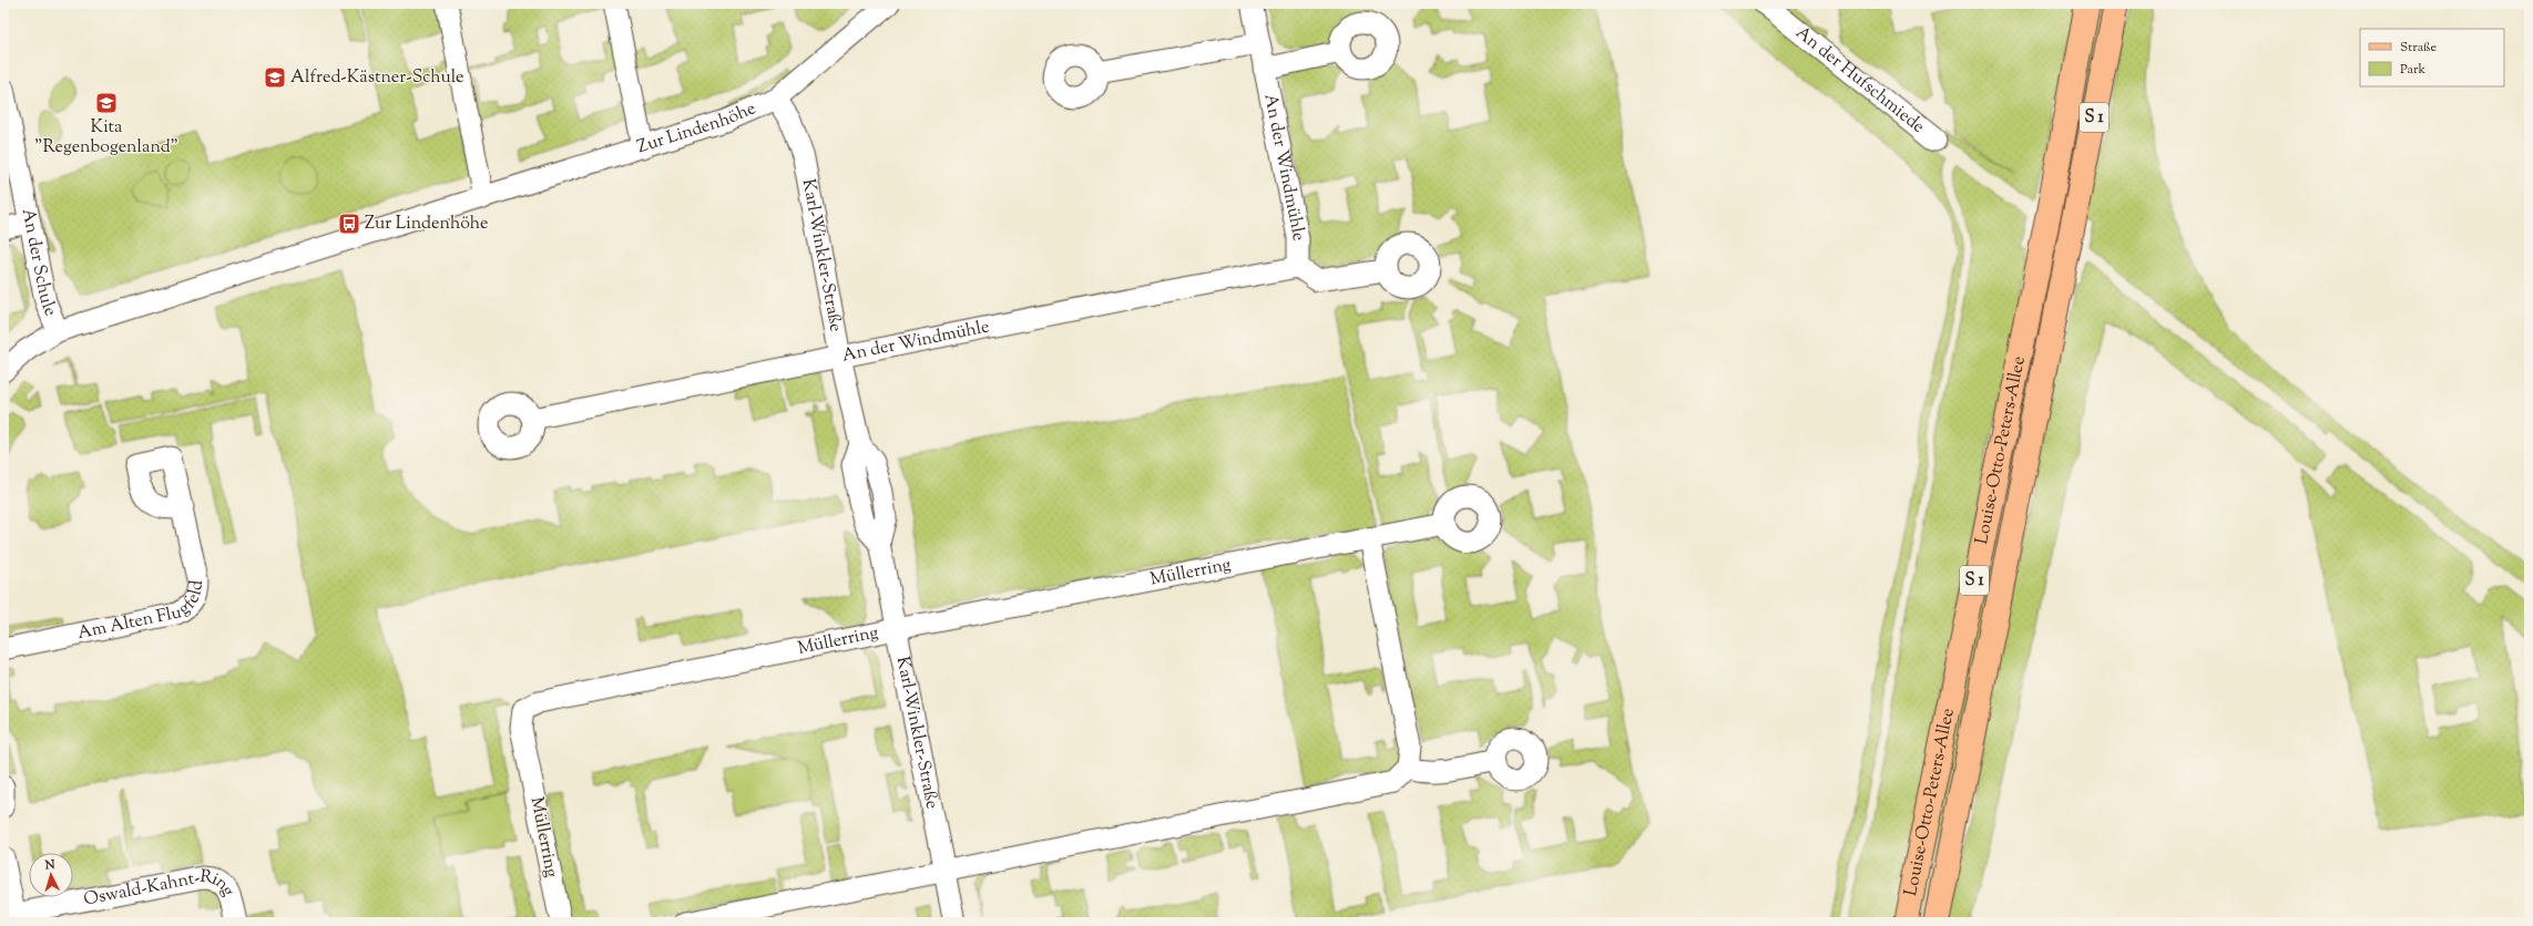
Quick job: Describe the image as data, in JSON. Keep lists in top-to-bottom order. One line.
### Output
{"streets":{"main road":["S 1","Louise-Otto-Peters-Allee"],"street":["An der Hufschmiede","Zur Lindenhöhe","An der Windmühle","Karl-Winkler-Straße","An der Schule","Müllerring","Am Alten Flugfeld","Oswald-Kahnt-Ring"]},"crossings":[["Zur Lindenhöhe","Karl-Winkler-Straße"],["Zur Lindenhöhe","An der Schule"],["An der Windmühle","Karl-Winkler-Straße"],["Karl-Winkler-Straße","Müllerring"]],"places":{"school or university":["Alfred-Kästner-Schule","Kita \"Regenbogenland\""],"bus stop":["Zur Lindenhöhe"]},"legend":["Straße","Park"],"north":"top"}
